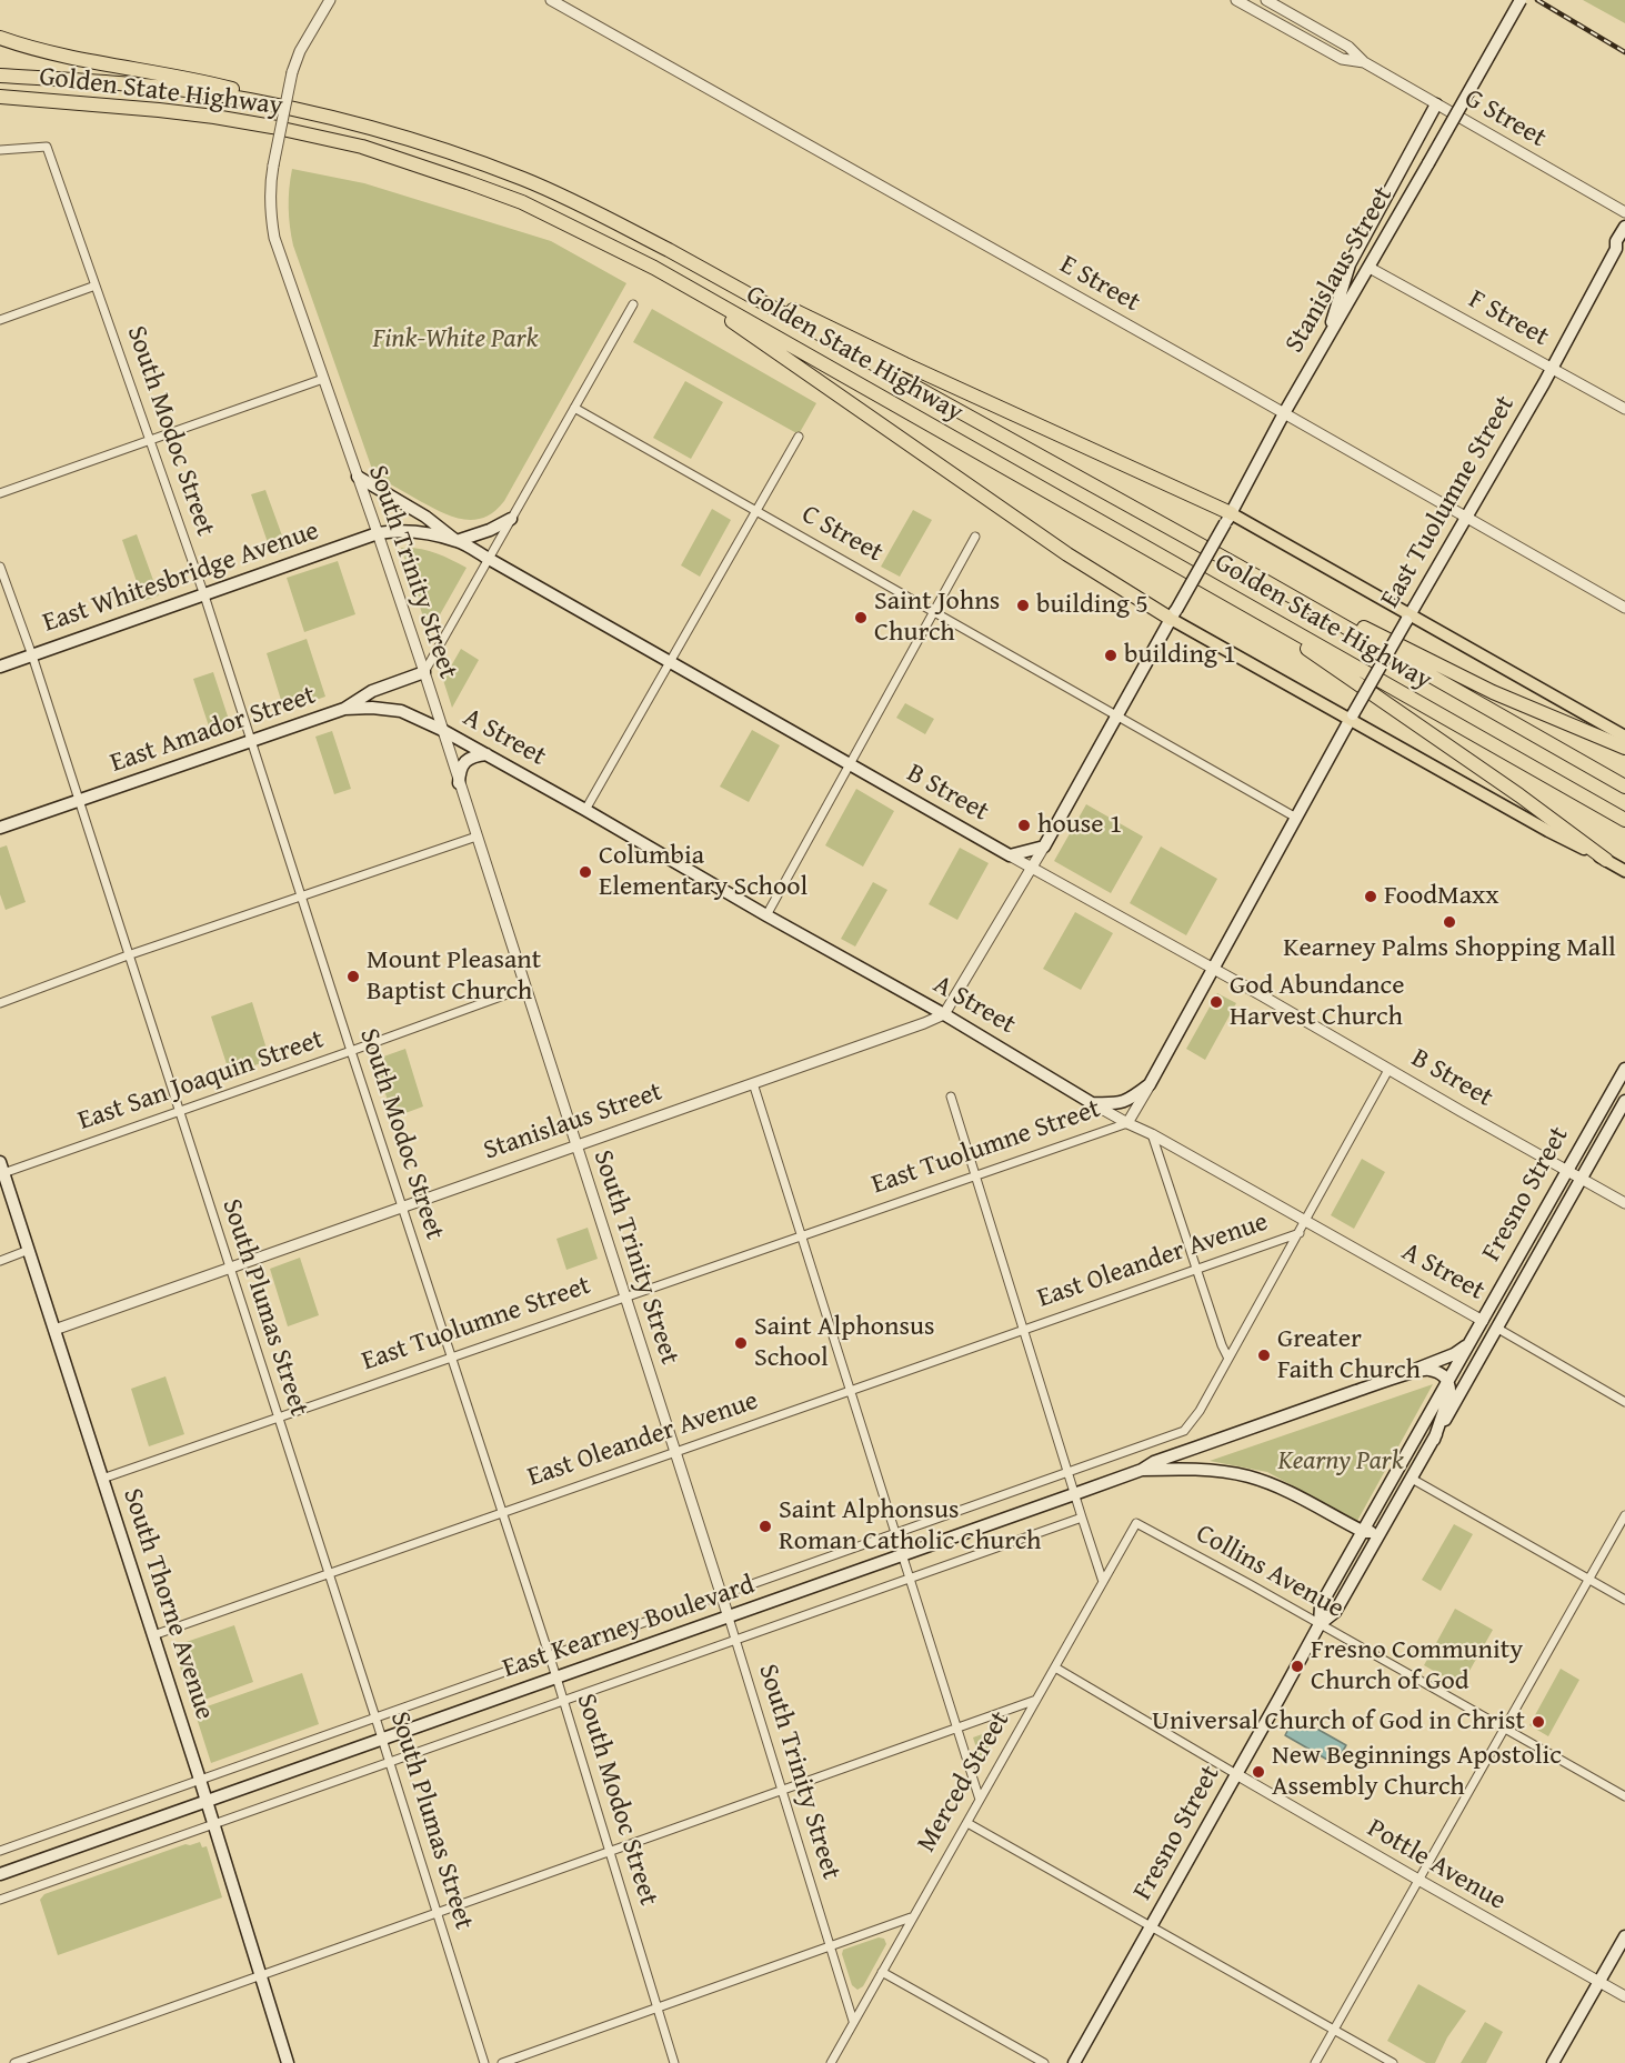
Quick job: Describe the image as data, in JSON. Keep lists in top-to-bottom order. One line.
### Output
{"streets":{"highway":["Golden State Highway"],"main road":["Stanislaus Street","East Tuolumne Street","East Whitesbridge Avenue","East Amador Street","A Street","B Street","Fresno Street","South Thorne Avenue","East Kearney Boulevard"],"street":["G Street","E Street","F Street","South Modoc Street","C Street","South Trinity Street","East San Joaquin Street","East Oleander Avenue","South Plumas Street","Collins Avenue","Merced Street","Pottle Avenue"]},"crossings":[["Stanislaus Street","E Street"],["Stanislaus Street","F Street"],["Stanislaus Street","South Modoc Street"],["Stanislaus Street","C Street"],["Stanislaus Street","South Trinity Street"],["Stanislaus Street","A Street"],["Stanislaus Street","South Plumas Street"],["Stanislaus Street","South Thorne Avenue"],["E Street","East Tuolumne Street"],["F Street","East Tuolumne Street"],["South Modoc Street","East Tuolumne Street"],["South Modoc Street","East Whitesbridge Avenue"],["South Modoc Street","East Amador Street"],["South Modoc Street","East San Joaquin Street"],["South Modoc Street","East Oleander Avenue"],["South Modoc Street","East Kearney Boulevard"],["East Tuolumne Street","C Street"],["East Tuolumne Street","South Trinity Street"],["East Tuolumne Street","A Street"],["East Tuolumne Street","B Street"],["East Tuolumne Street","South Plumas Street"],["East Tuolumne Street","South Thorne Avenue"],["South Trinity Street","East Whitesbridge Avenue"],["South Trinity Street","East Amador Street"],["South Trinity Street","A Street"],["South Trinity Street","B Street"],["South Trinity Street","East San Joaquin Street"],["South Trinity Street","East Oleander Avenue"],["South Trinity Street","East Kearney Boulevard"],["South Trinity Street","Merced Street"],["East Whitesbridge Avenue","B Street"],["East Whitesbridge Avenue","South Plumas Street"],["East Amador Street","A Street"],["East Amador Street","South Plumas Street"],["A Street","Fresno Street"],["B Street","Fresno Street"],["East San Joaquin Street","South Plumas Street"],["East San Joaquin Street","South Thorne Avenue"],["Fresno Street","Collins Avenue"],["Fresno Street","East Kearney Boulevard"],["Fresno Street","Pottle Avenue"],["East Oleander Avenue","South Plumas Street"],["East Oleander Avenue","South Thorne Avenue"],["South Plumas Street","East Kearney Boulevard"],["Collins Avenue","Merced Street"],["South Thorne Avenue","East Kearney Boulevard"],["Merced Street","Pottle Avenue"]],"parks":["Fink-White Park","Kearny Park"],"places":["building 5","Saint Johns Church","building 1","house 1","Columbia Elementary School","FoodMaxx","Kearney Palms Shopping Mall","Mount Pleasant Baptist Church","God Abundance Harvest Church","Saint Alphonsus School","Greater Faith Church","Saint Alphonsus Roman Catholic Church","Fresno Community Church of God","Universal Church of God in Christ","New Beginnings Apostolic Assembly Church"]}
